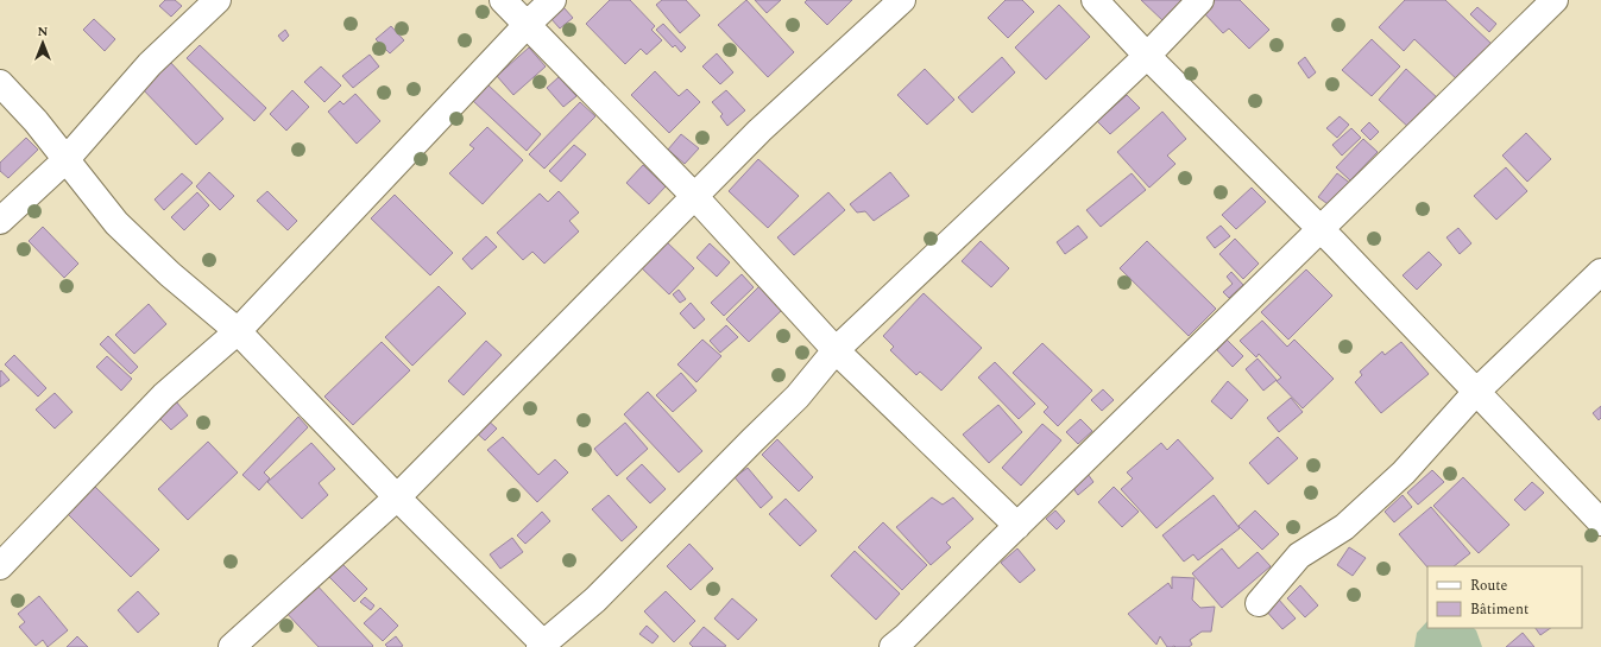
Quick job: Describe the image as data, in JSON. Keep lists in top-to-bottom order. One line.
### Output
{"legend":["Route","Bâtiment"],"north":"top"}
